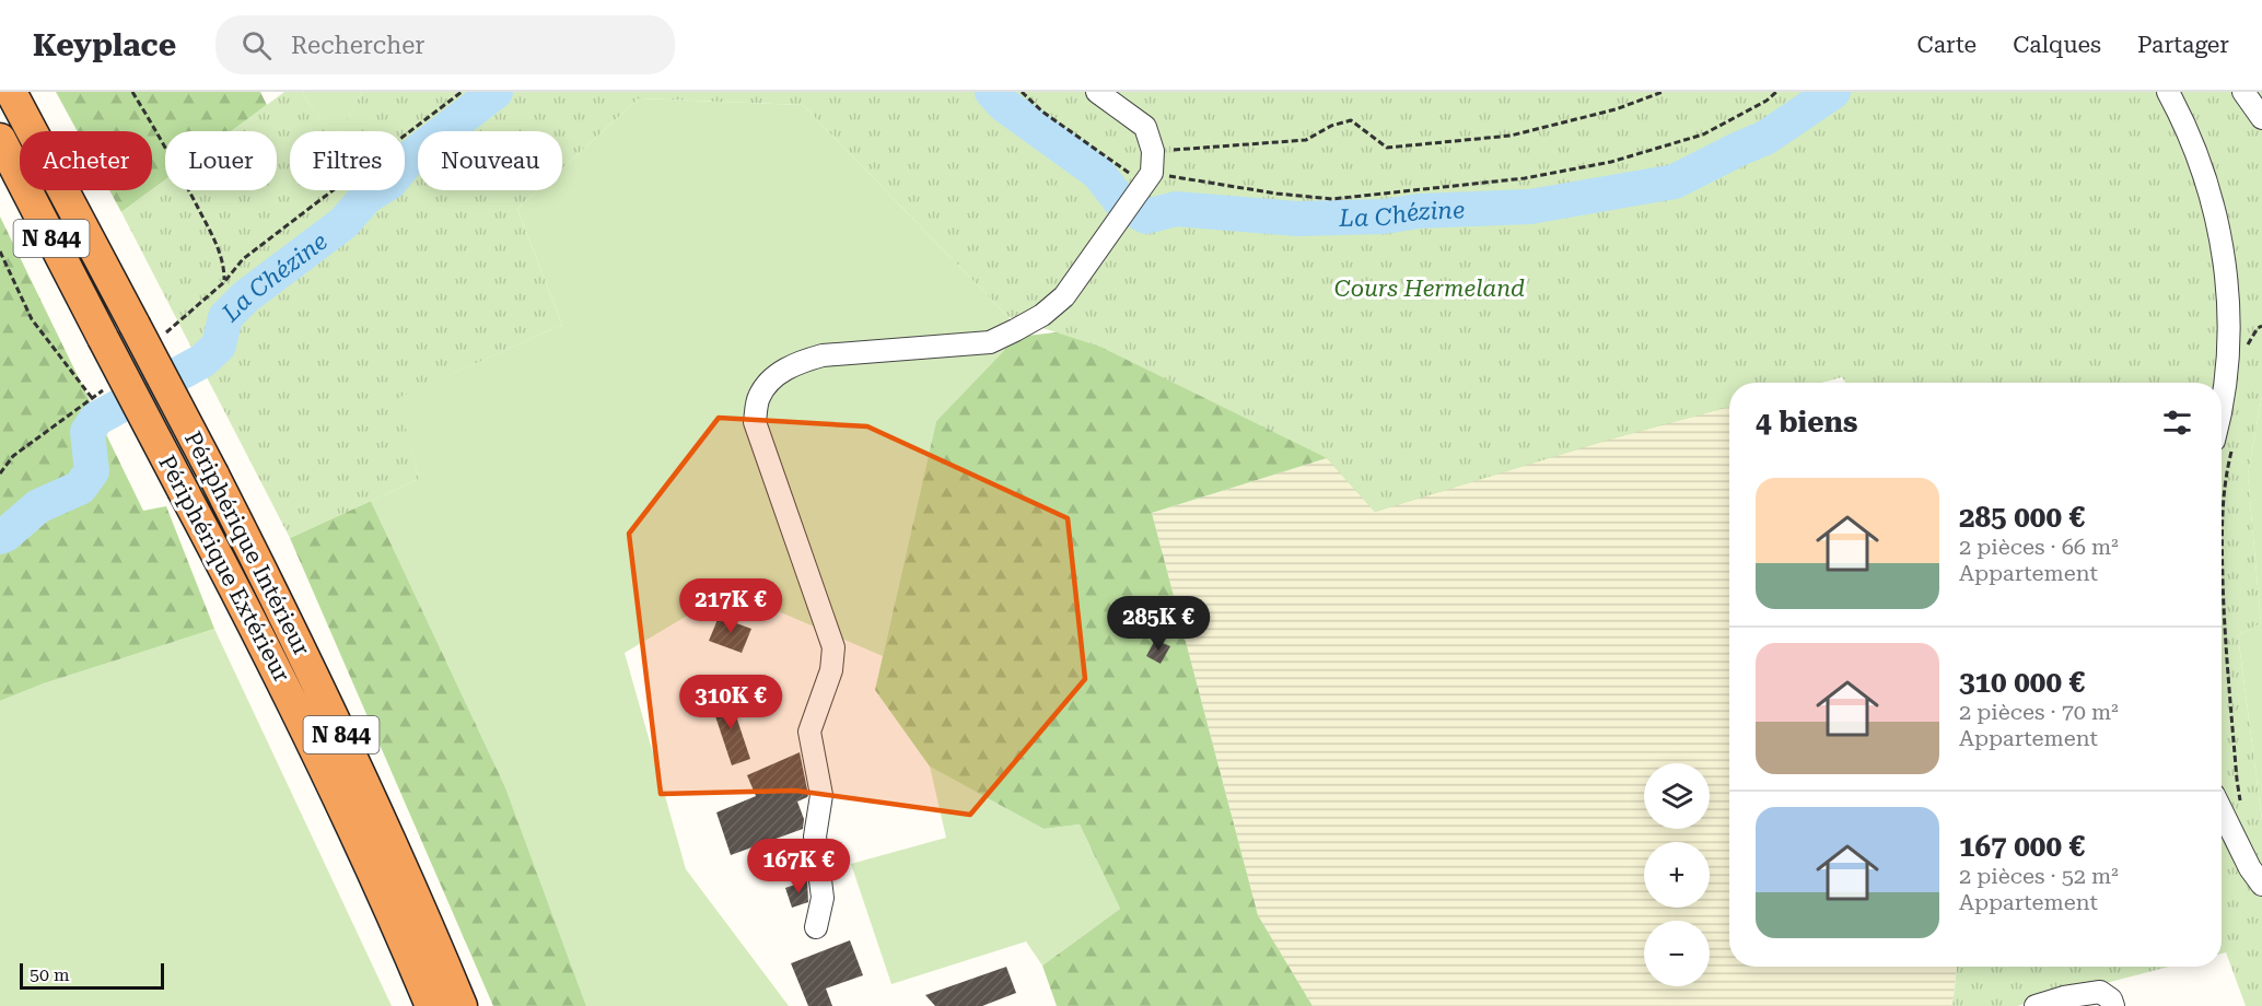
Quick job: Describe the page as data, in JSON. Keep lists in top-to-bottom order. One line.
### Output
{"streets":{"highway":["N 844","Périphérique Intérieur","Périphérique Extérieur"]},"water":["La Chézine"],"parks":["Cours Hermeland"],"scale_bar":"50 m","page":{"header":"Keyplace","search":"Rechercher","nav":["Carte","Calques","Partager"],"chip":["Acheter","Louer","Filtres","Nouveau"],"heading":"4 biens","list":[{"name":"285 000 €","note":"2 pièces · 66 m² · Appartement"},{"name":"310 000 €","note":"2 pièces · 70 m² · Appartement"},{"name":"167 000 €","note":"2 pièces · 52 m² · Appartement"}],"price":["217K €","285K €","310K €","167K €"],"map_buttons":["+","−"],"scale":"50 m"}}
